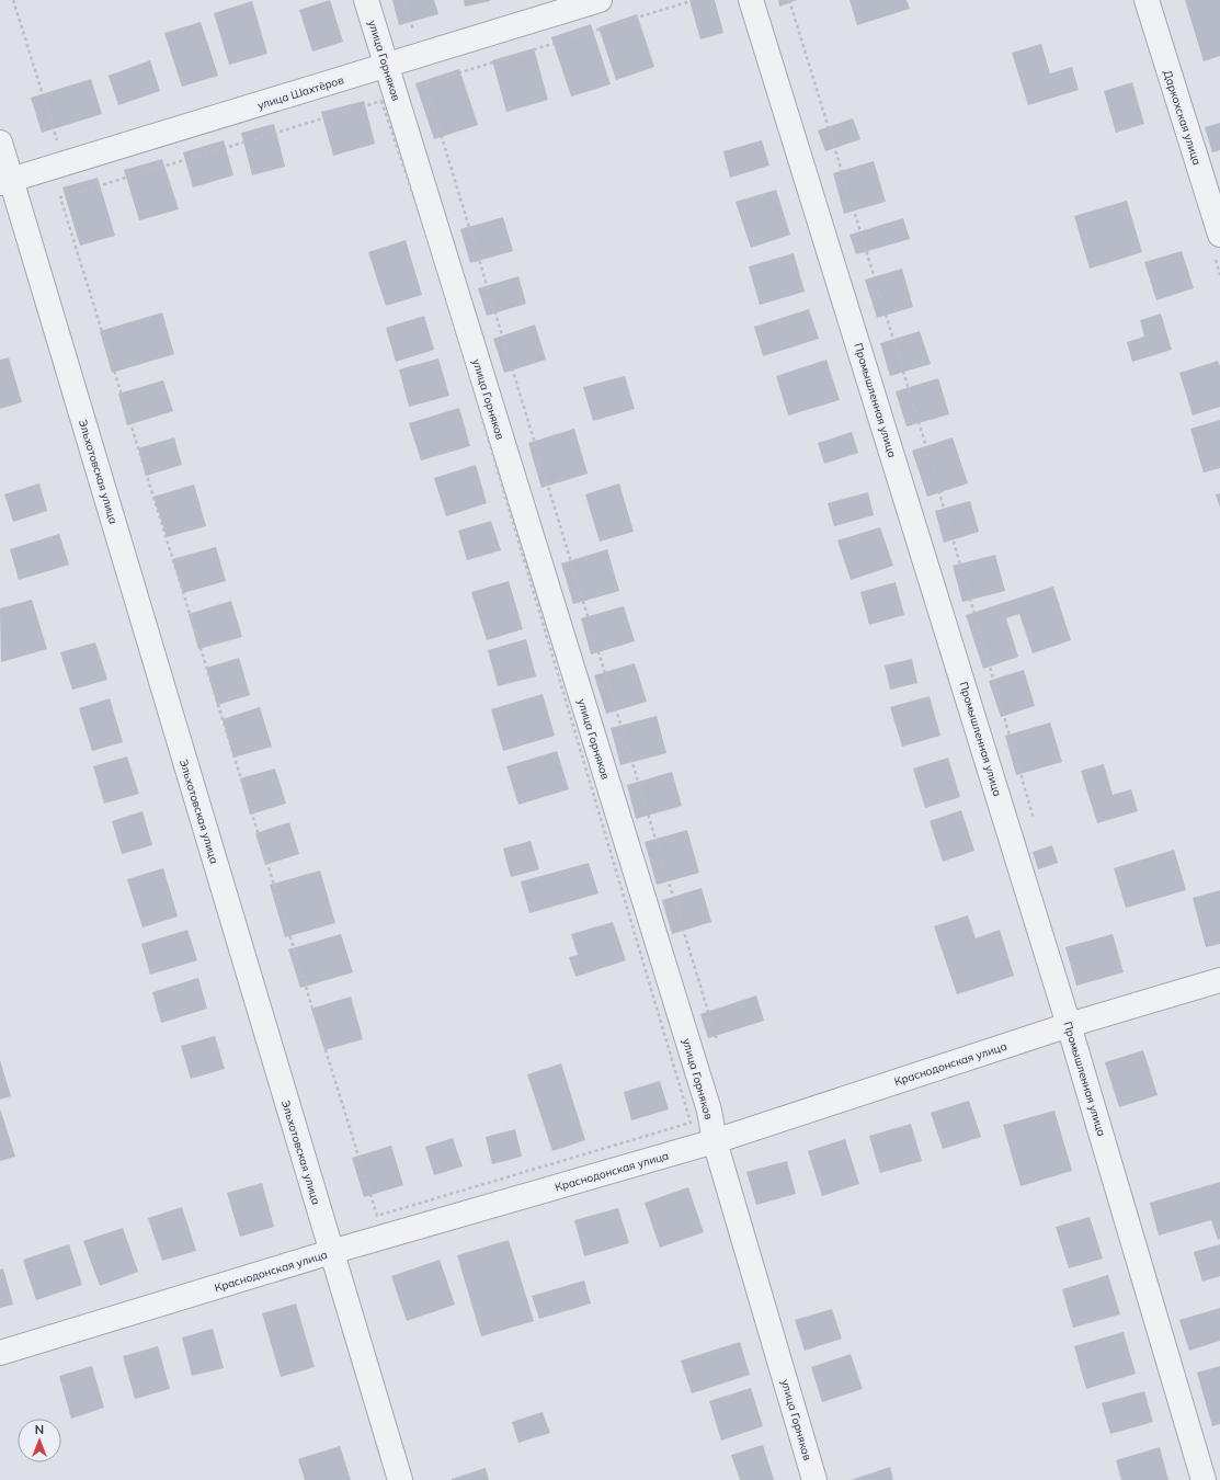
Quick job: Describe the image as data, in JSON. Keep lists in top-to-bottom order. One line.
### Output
{"streets":{"street":["улица Горняков","улица Шахтёров","Даркохская улица","Промышленная улица","Эльхотовская улица","Краснодонская улица"]},"crossings":[["улица Горняков","улица Шахтёров"],["улица Горняков","Краснодонская улица"],["улица Шахтёров","Эльхотовская улица"],["Промышленная улица","Краснодонская улица"],["Эльхотовская улица","Краснодонская улица"]],"north":"top"}
